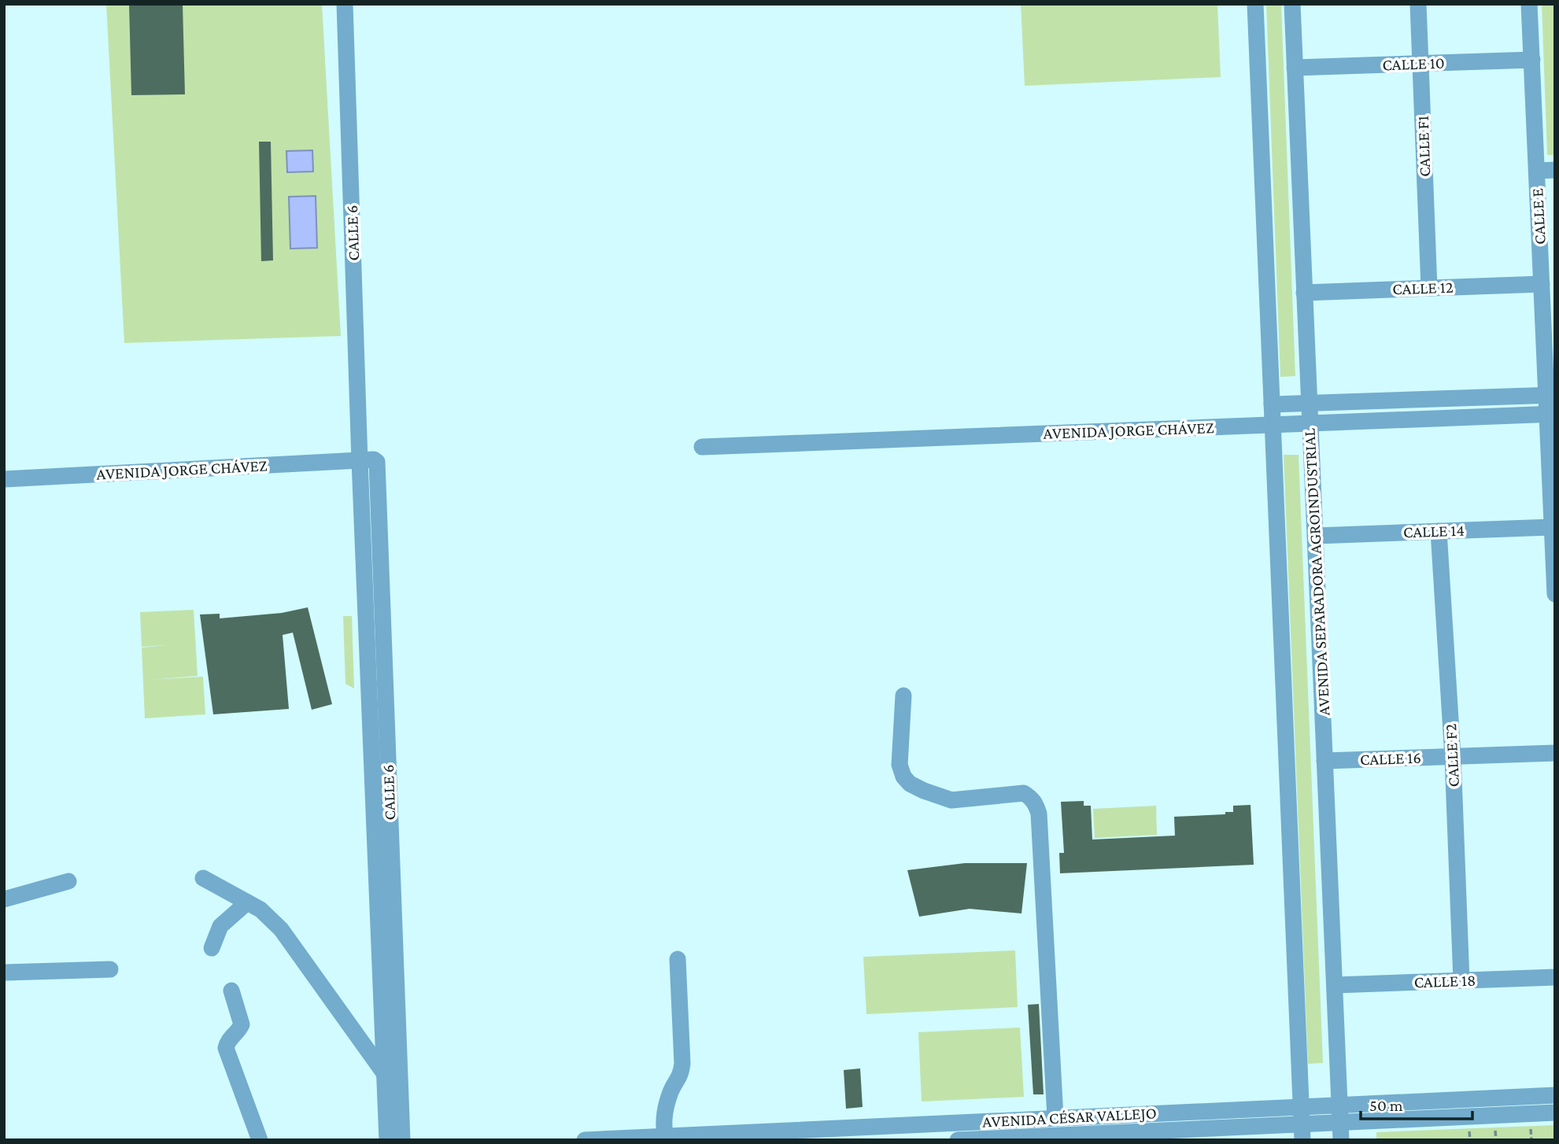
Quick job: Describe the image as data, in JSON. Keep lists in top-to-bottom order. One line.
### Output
{"streets":{"street":["CALLE 10","CALLE F1","CALLE E","CALLE 6","CALLE 12","AVENIDA JORGE CHÁVEZ","CALLE 14","AVENIDA SEPARADORA AGROINDUSTRIAL","CALLE F2","CALLE 16","CALLE 18","AVENIDA CÉSAR VALLEJO"]},"crossings":[["CALLE 10","CALLE F1"],["CALLE 10","CALLE E"],["CALLE 10","AVENIDA SEPARADORA AGROINDUSTRIAL"],["CALLE F1","CALLE 12"],["CALLE E","CALLE 12"],["CALLE E","AVENIDA JORGE CHÁVEZ"],["CALLE E","CALLE 14"],["CALLE 6","AVENIDA JORGE CHÁVEZ"],["CALLE 12","AVENIDA SEPARADORA AGROINDUSTRIAL"],["AVENIDA JORGE CHÁVEZ","AVENIDA SEPARADORA AGROINDUSTRIAL"],["CALLE 14","AVENIDA SEPARADORA AGROINDUSTRIAL"],["CALLE 14","CALLE F2"],["AVENIDA SEPARADORA AGROINDUSTRIAL","CALLE 16"],["AVENIDA SEPARADORA AGROINDUSTRIAL","CALLE 18"],["AVENIDA SEPARADORA AGROINDUSTRIAL","AVENIDA CÉSAR VALLEJO"],["CALLE F2","CALLE 16"],["CALLE F2","CALLE 18"]],"scale_bar":"50 m"}
